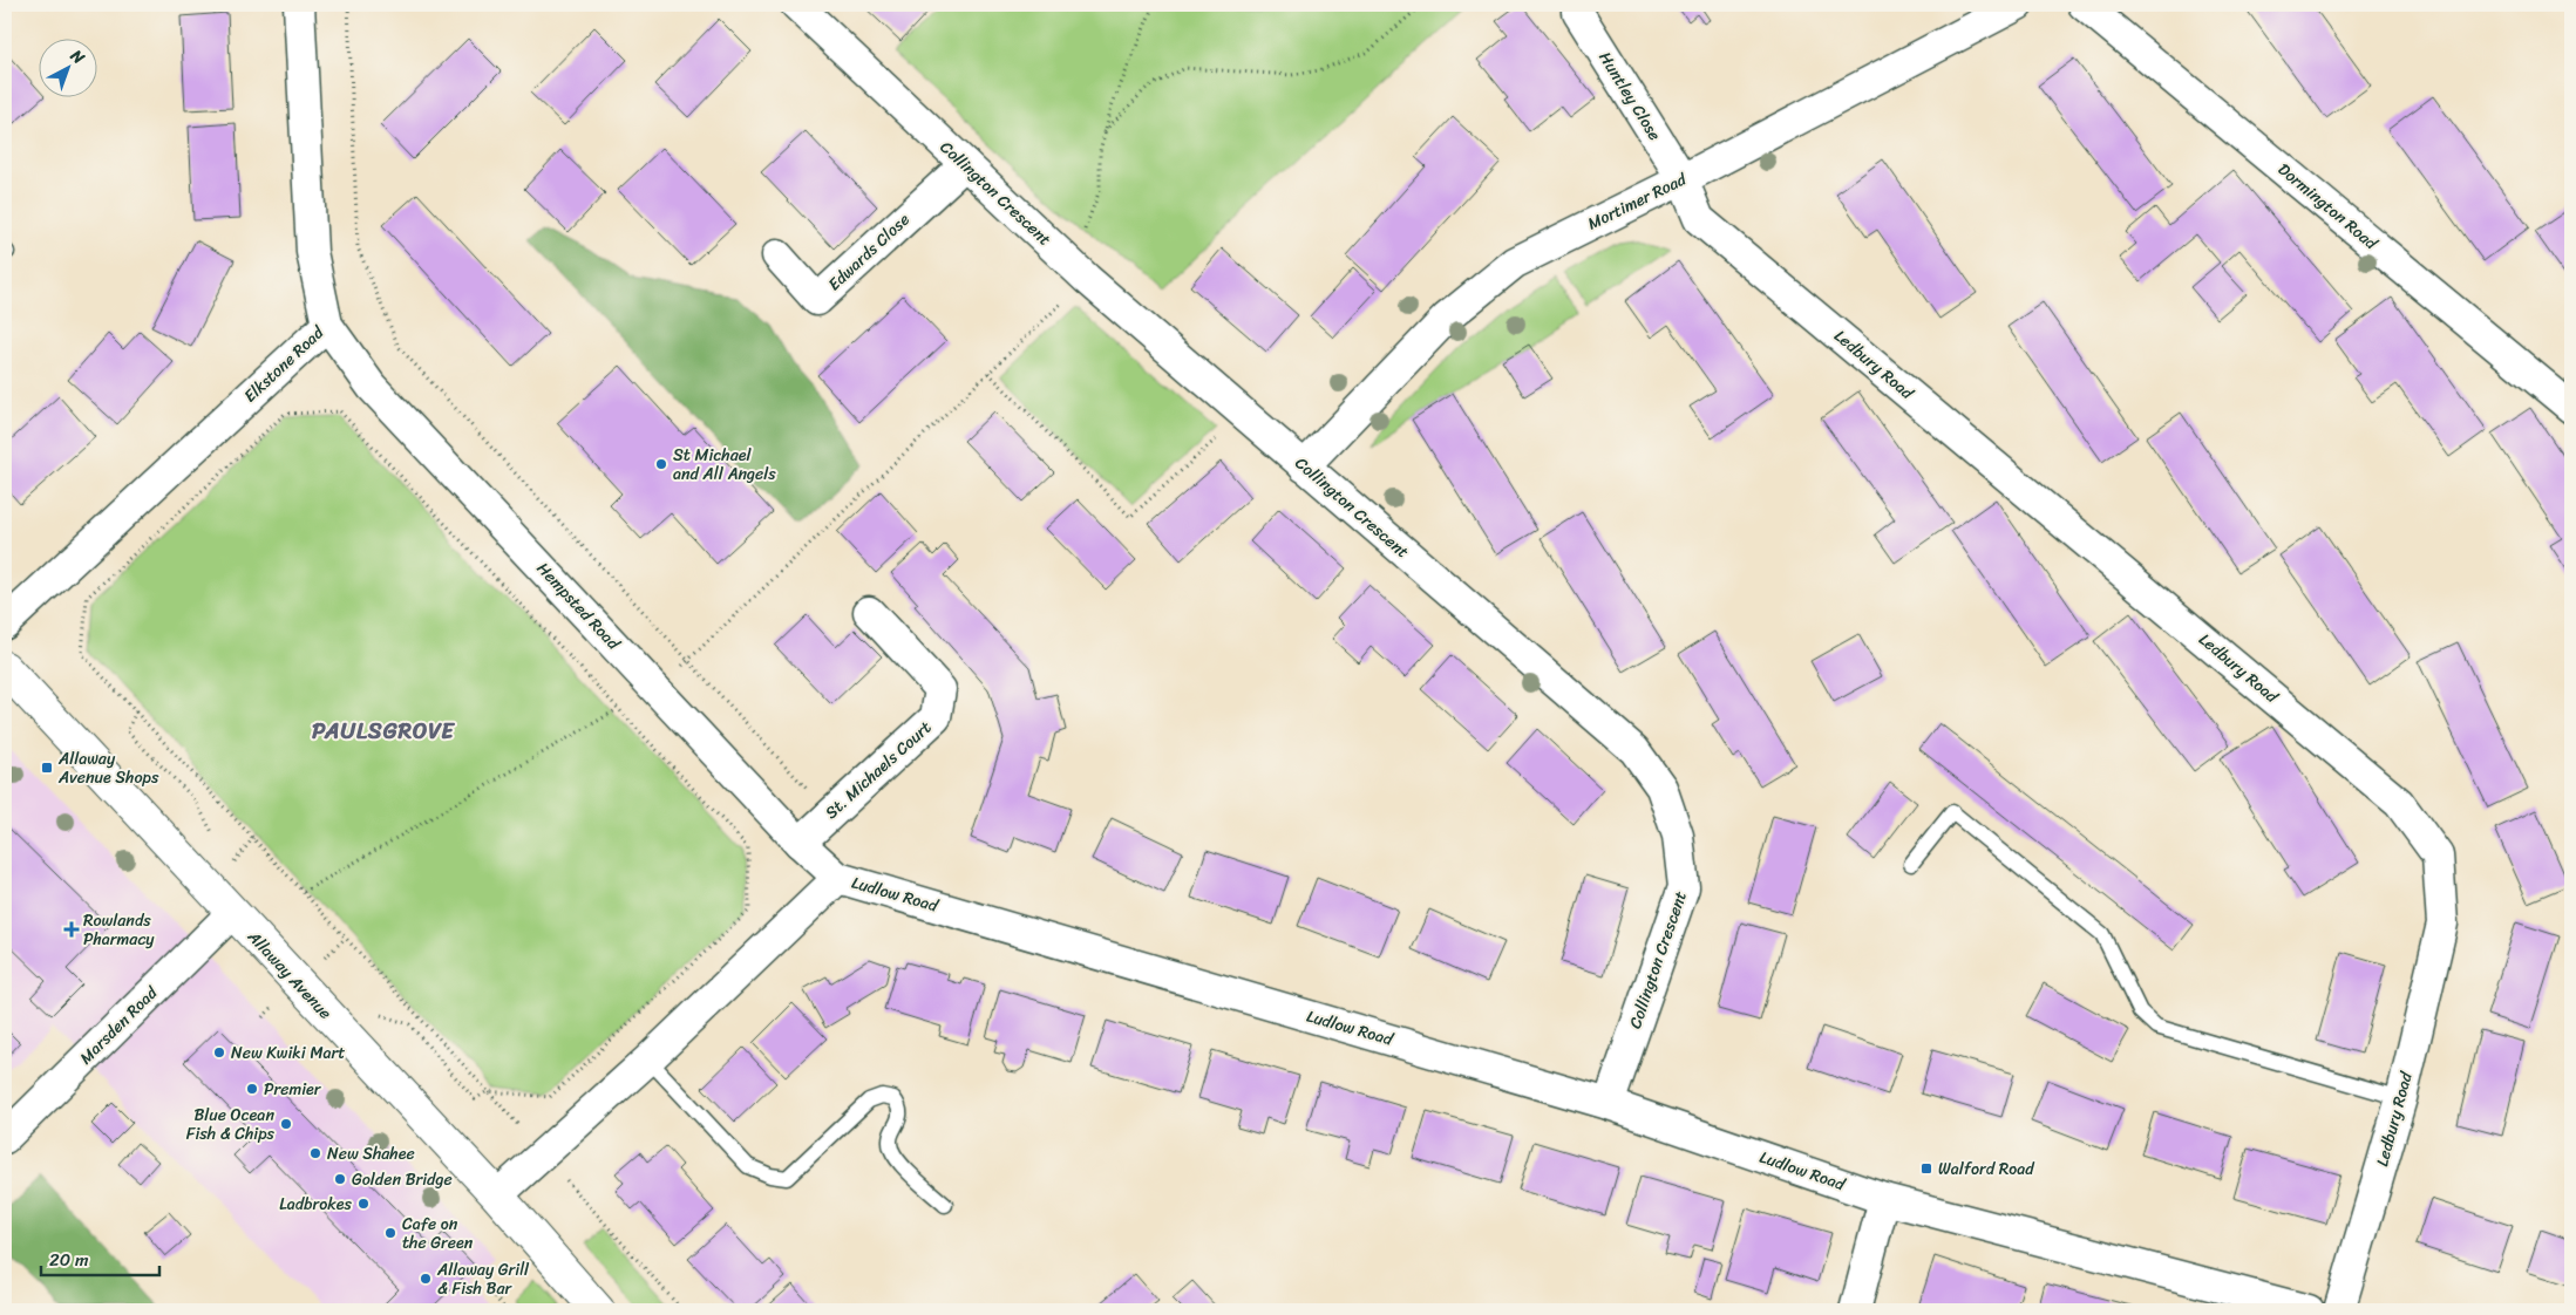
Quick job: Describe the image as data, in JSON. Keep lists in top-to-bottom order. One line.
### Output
{"streets":{"street":["Huntley Close","Collington Crescent","Mortimer Road","Dormington Road","Edwards Close","Elkstone Road","Ledbury Road","Hempsted Road","St. Michaels Court","Ludlow Road","Allaway Avenue","Marsden Road"]},"crossings":[["Huntley Close","Mortimer Road"],["Huntley Close","Ledbury Road"],["Collington Crescent","Mortimer Road"],["Collington Crescent","Edwards Close"],["Collington Crescent","Ludlow Road"],["Mortimer Road","Ledbury Road"],["Elkstone Road","Hempsted Road"],["Hempsted Road","St. Michaels Court"],["Hempsted Road","Ludlow Road"],["Ludlow Road","Allaway Avenue"],["Allaway Avenue","Marsden Road"]],"districts":["PAULSGROVE"],"places":{"other":["St Michael and All Angels","New Kwiki Mart","Premier","Blue Ocean Fish & Chips","New Shahee","Golden Bridge","Ladbrokes","Cafe on the Green","Allaway Grill & Fish Bar"],"transit":["Allaway Avenue Shops","Walford Road"],"health":["Rowlands Pharmacy"]},"scale_bar":"20 m","north":"top right"}
